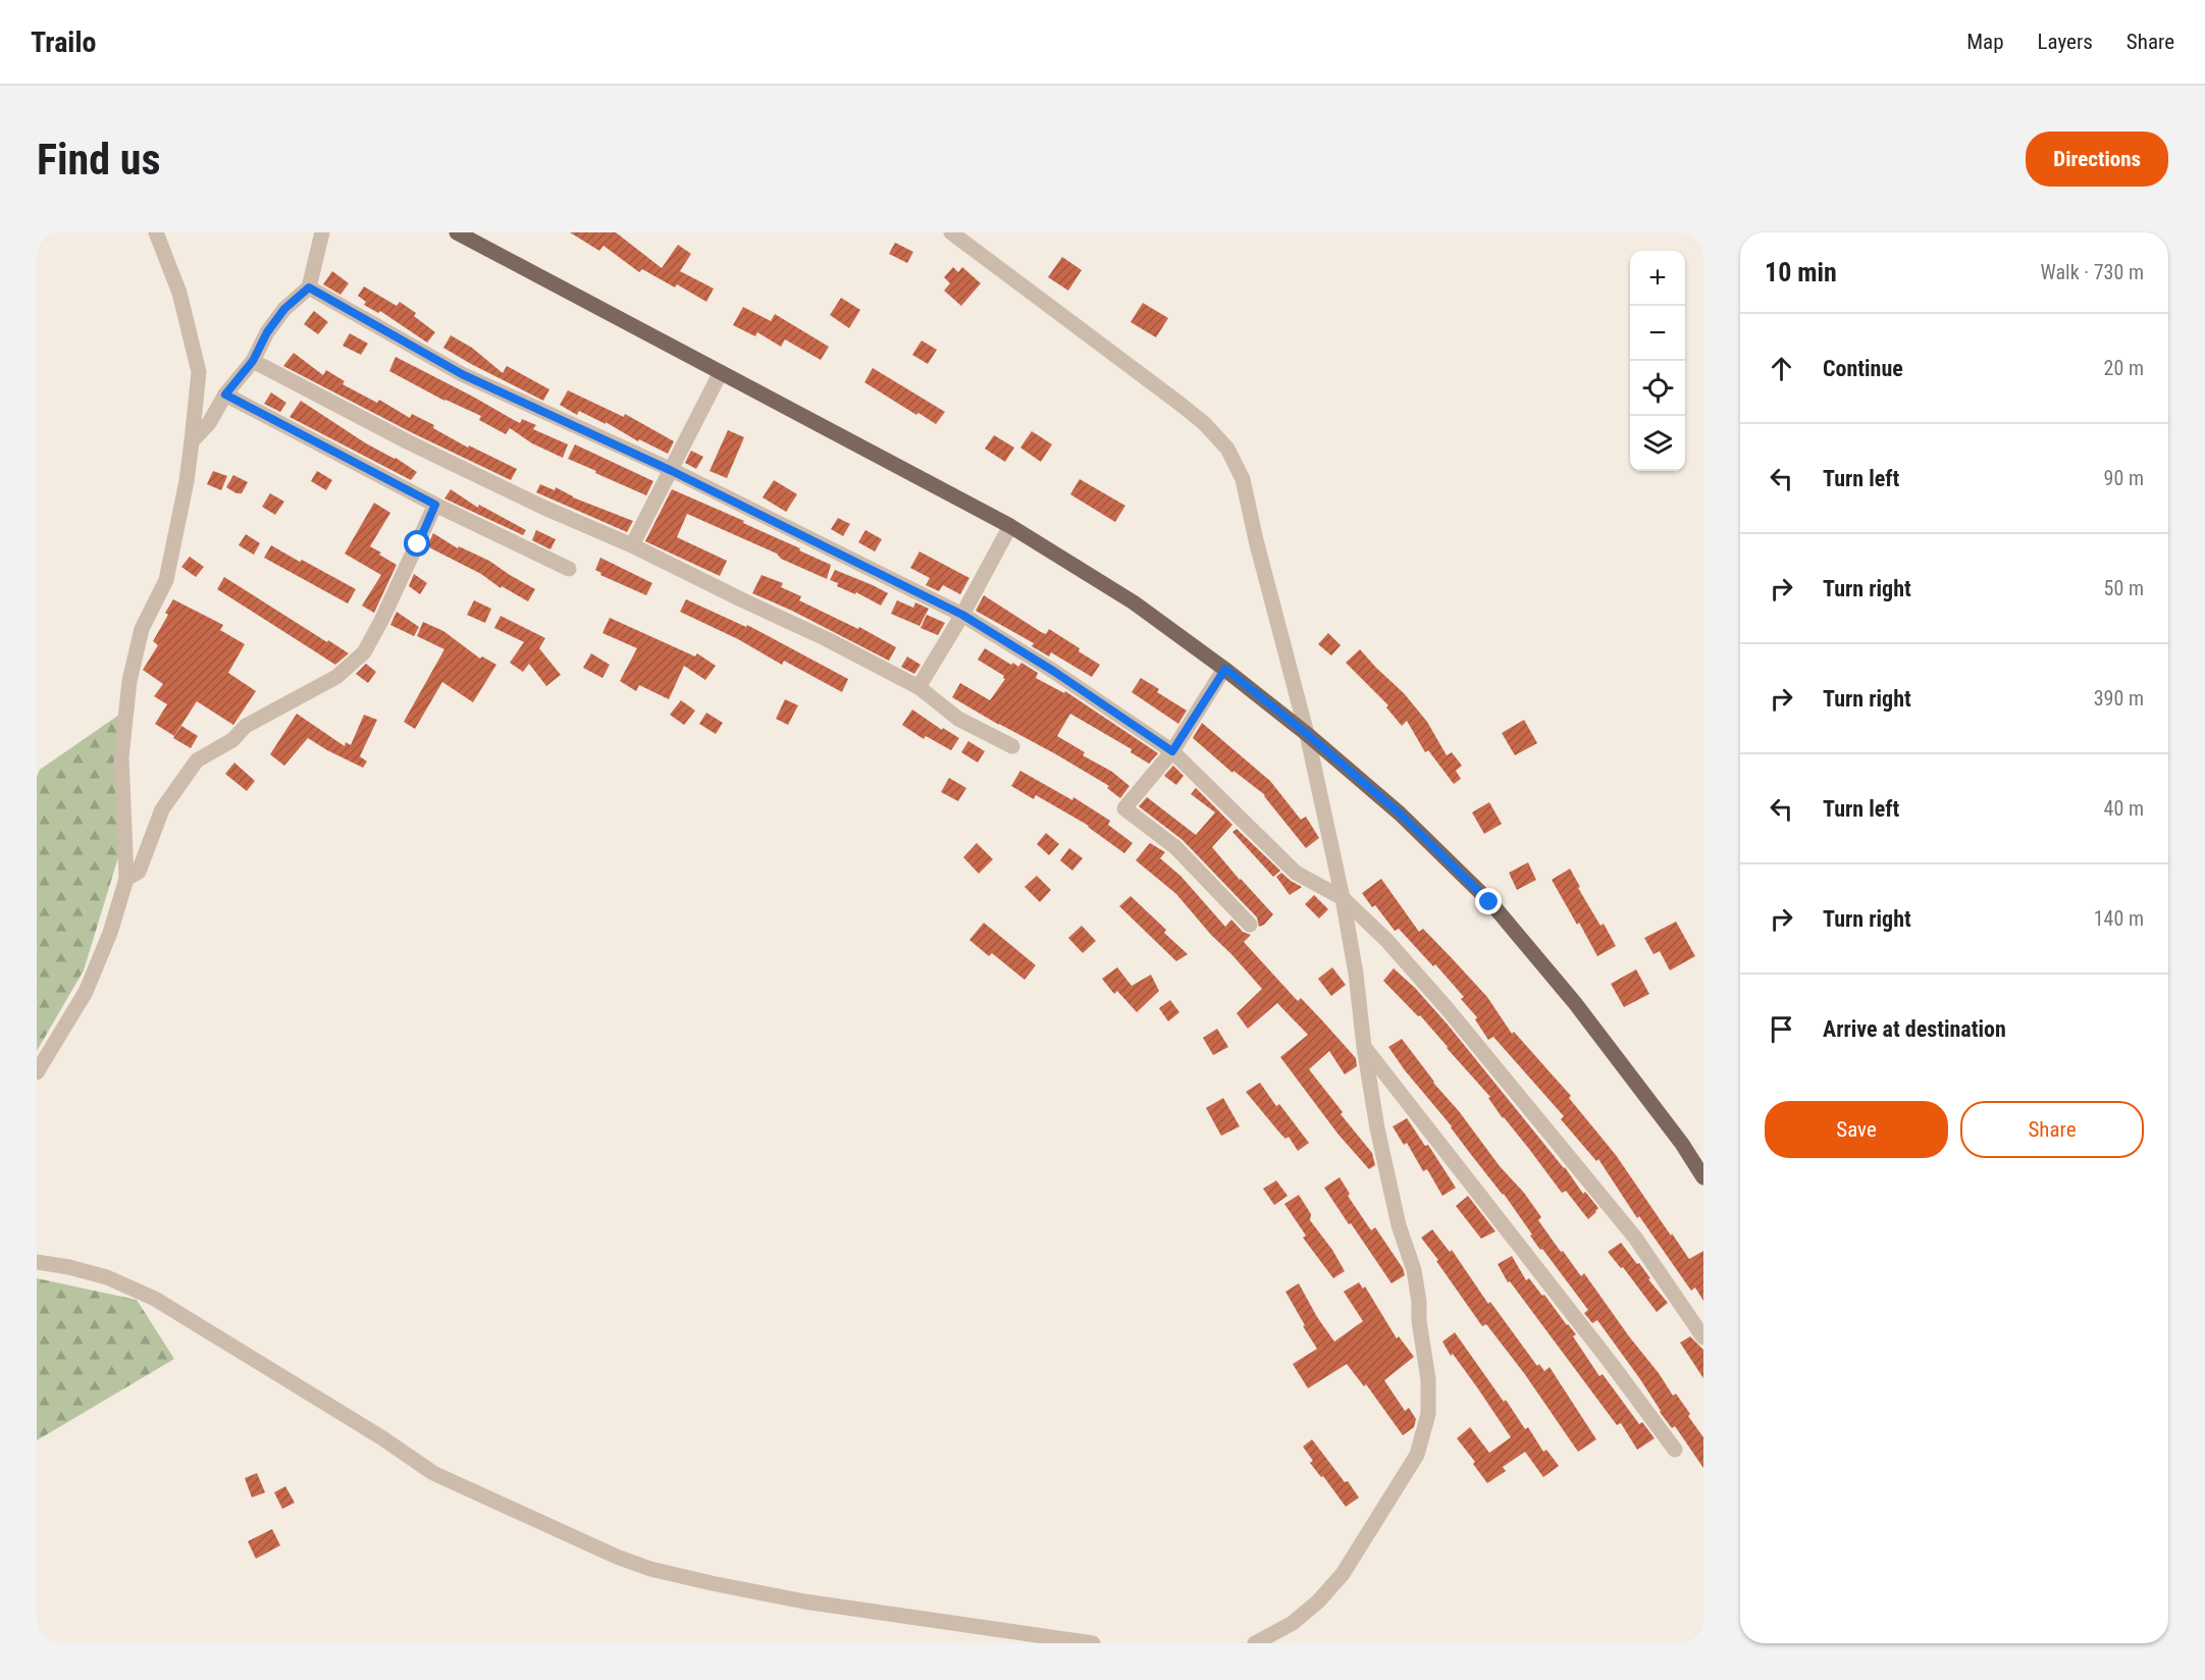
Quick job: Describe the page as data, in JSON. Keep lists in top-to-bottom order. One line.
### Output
{"page":{"header":"Trailo","nav":["Map","Layers","Share"],"buttons":["Directions",["Save","Share"]],"title":"Find us","heading":["10 min","Walk · 730 m"],"map_buttons":["+","−"],"list":[["Continue","20 m"],["Turn left","90 m"],["Turn right","50 m"],["Turn right","390 m"],["Turn left","40 m"],["Turn right","140 m"],"Arrive at destination"]}}
